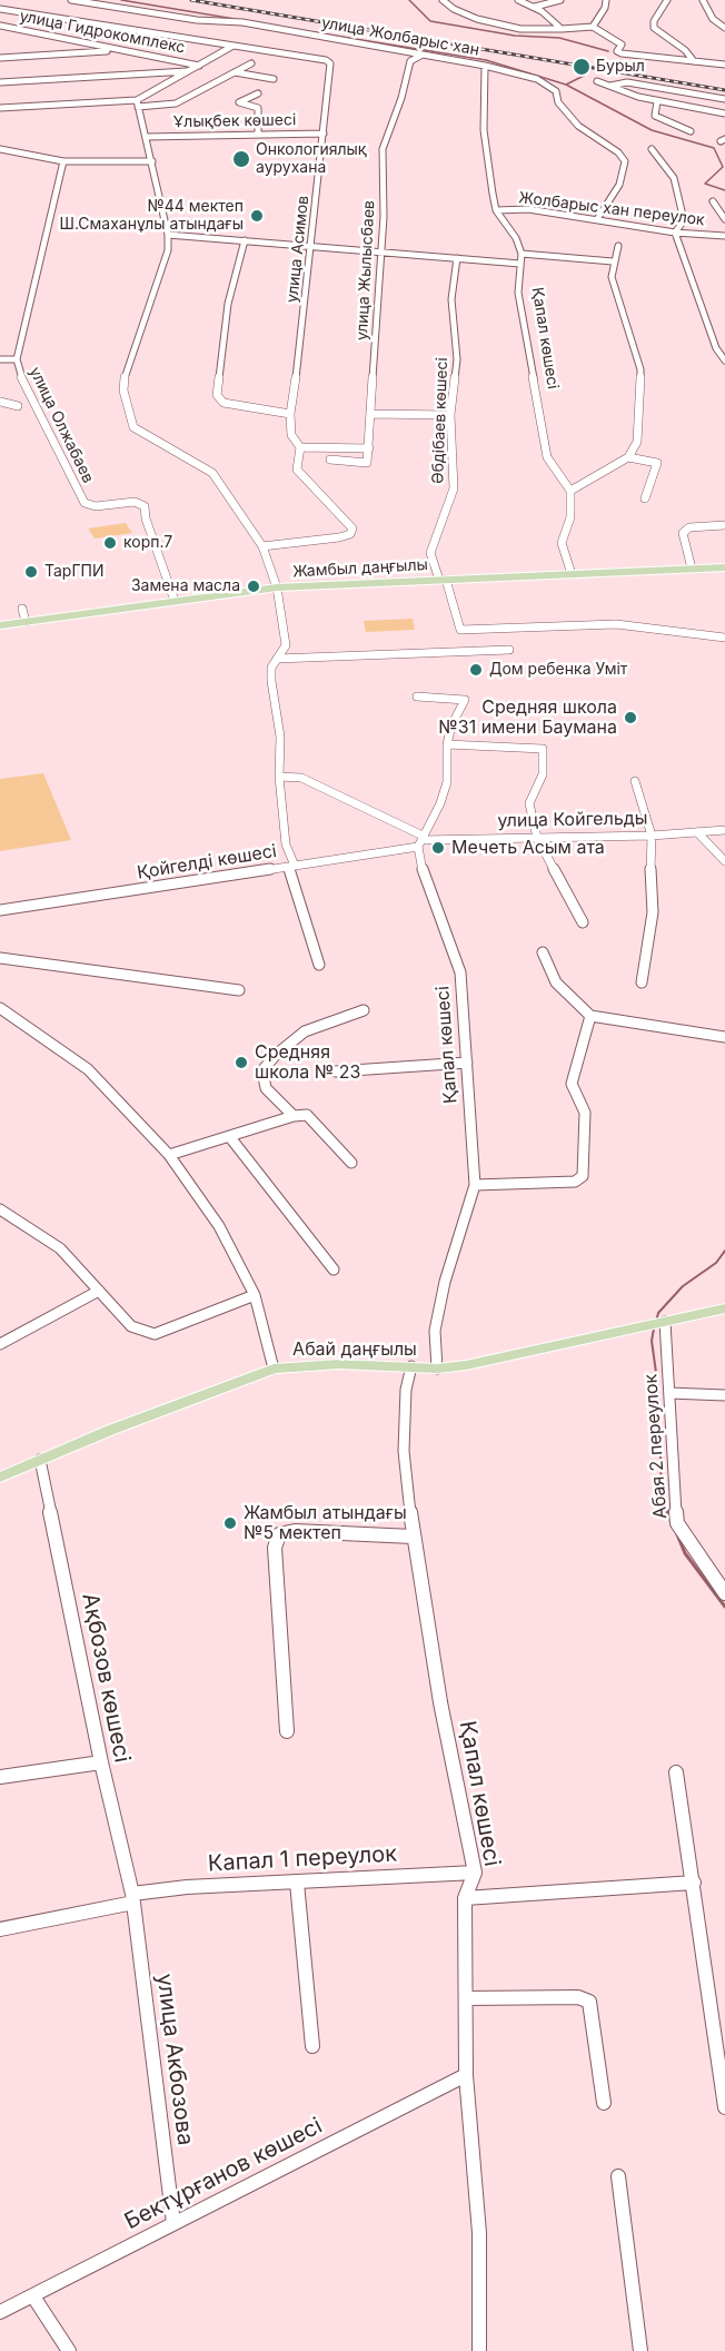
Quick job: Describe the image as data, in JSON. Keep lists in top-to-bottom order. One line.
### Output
{"streets":{"main road":["Жамбыл даңғылы","Абай даңғылы"],"street":["улица Гидрокомплекс","улица Жолбарыс хан","Ұлықбек көшесі","Жолбарыс хан переулок","улица Асимов","улица Жылысбаев","Қапал көшесі","Әбдібаев көшесі","улица Олжабаев","улица Койгельды","Қойгелді көшесі","Абая 2 переулок","Ақбозов көшесі","Капал 1 переулок","улица Акбозова","Бектұрғанов көшесі"]},"crossings":[["улица Жолбарыс хан","Жолбарыс хан переулок"],["улица Жолбарыс хан","улица Жылысбаев"],["Ұлықбек көшесі","улица Асимов"],["Қапал көшесі","улица Койгельды"],["Қапал көшесі","Қойгелді көшесі"],["Қапал көшесі","Абай даңғылы"],["Қапал көшесі","Капал 1 переулок"],["Қапал көшесі","Бектұрғанов көшесі"],["Әбдібаев көшесі","Жамбыл даңғылы"],["улица Олжабаев","Жамбыл даңғылы"],["улица Койгельды","Қойгелді көшесі"],["Абай даңғылы","Абая 2 переулок"],["Абай даңғылы","Ақбозов көшесі"],["Ақбозов көшесі","Капал 1 переулок"],["Ақбозов көшесі","улица Акбозова"],["Капал 1 переулок","улица Акбозова"],["улица Акбозова","Бектұрғанов көшесі"]],"places":["Бурыл","Онкологиялық аурухана","№44 мектеп Ш.Смаханұлы атындағы","корп.7","ТарГПИ","Замена масла","Дом ребенка Умiт","Средняя школа №31 имени Баумана","Мечеть Асым ата","Средняя школа № 23","Жамбыл атындағы №5 мектеп"]}
